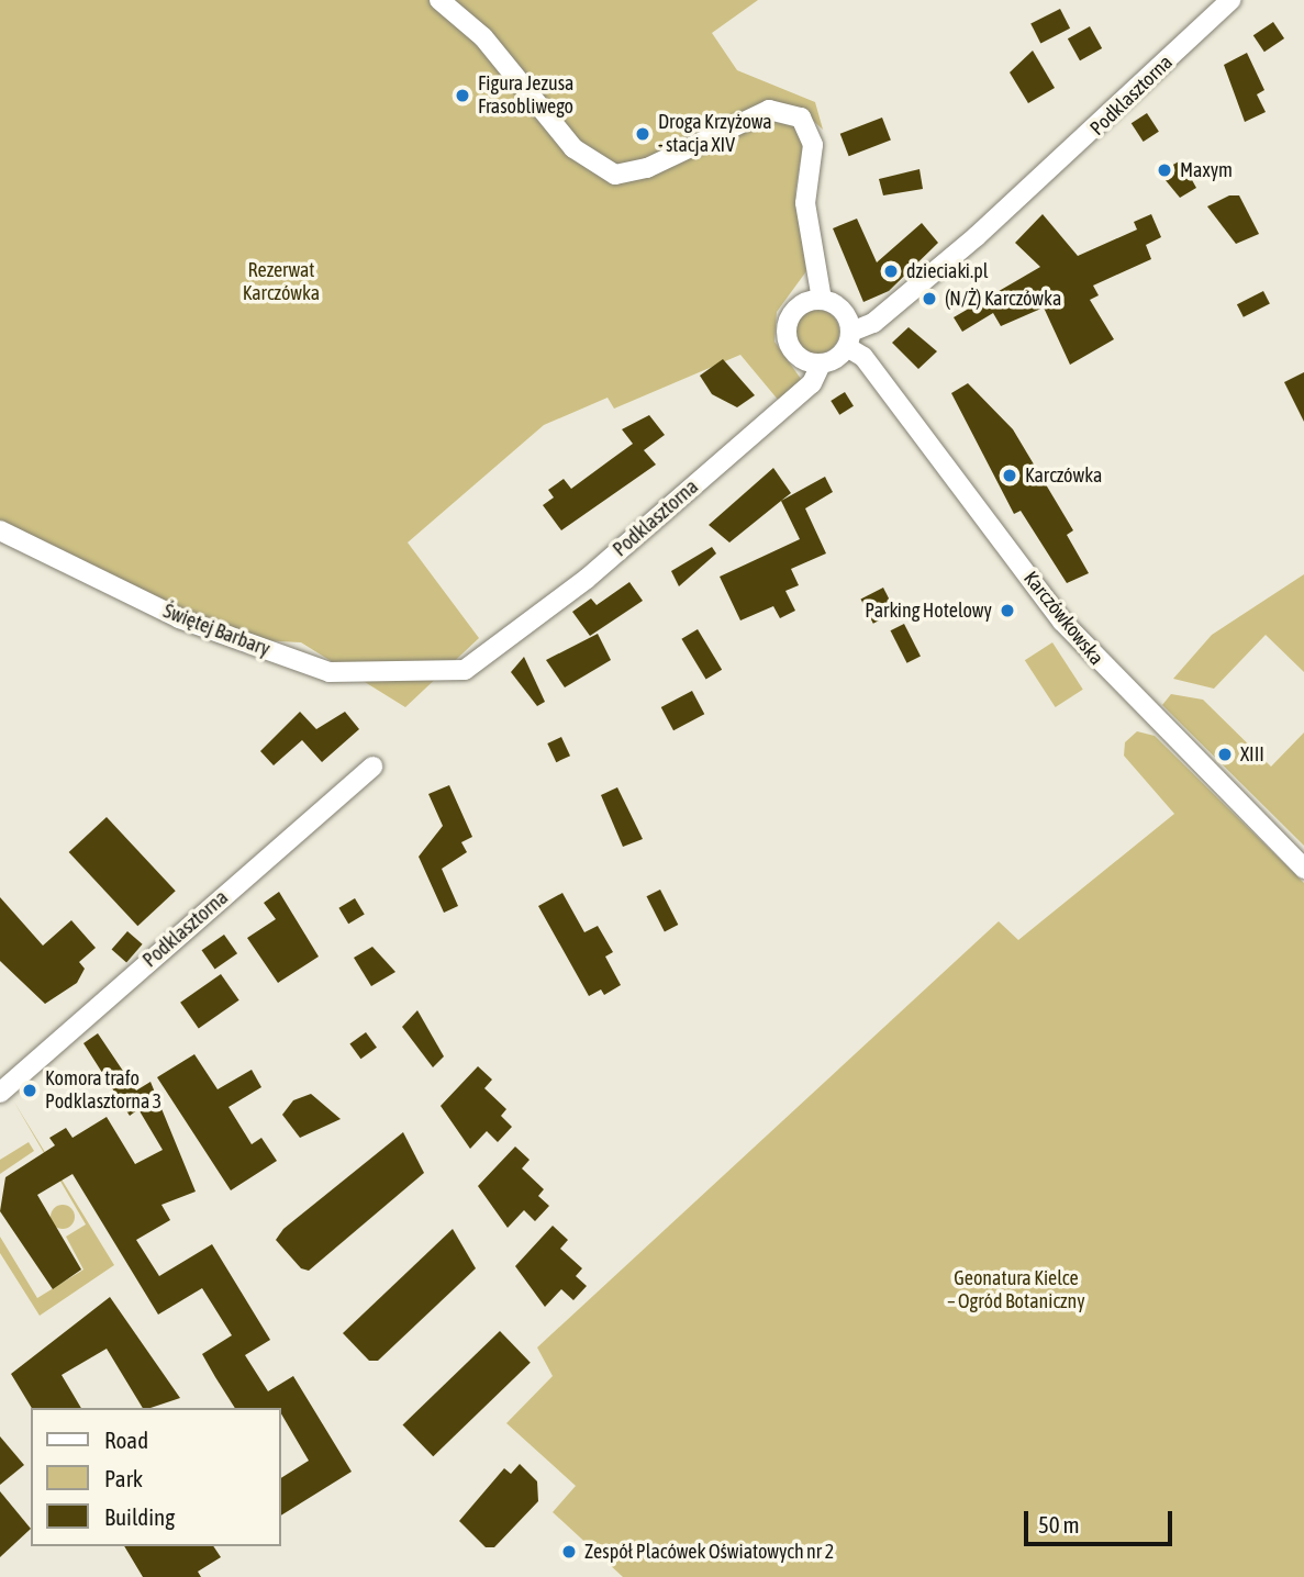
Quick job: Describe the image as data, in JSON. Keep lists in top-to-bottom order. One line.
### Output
{"streets":{"street":["Podklasztorna","Karczówkowska","Świętej Barbary"]},"crossings":[["Podklasztorna","Karczówkowska"],["Podklasztorna","Świętej Barbary"]],"parks":["Rezerwat Karczówka","Geonatura Kielce – Ogród Botaniczny"],"places":["Figura Jezusa Frasobliwego","Droga Krzyżowa - stacja XIV","Maxym","dzieciaki.pl","(N/Ż) Karczówka","Karczówka","Parking Hotelowy","XIII","Komora trafo Podklasztorna 3","Zespół Placówek Oświatowych nr 2"],"legend":["Road","Park","Building"],"scale_bar":"50 m"}
